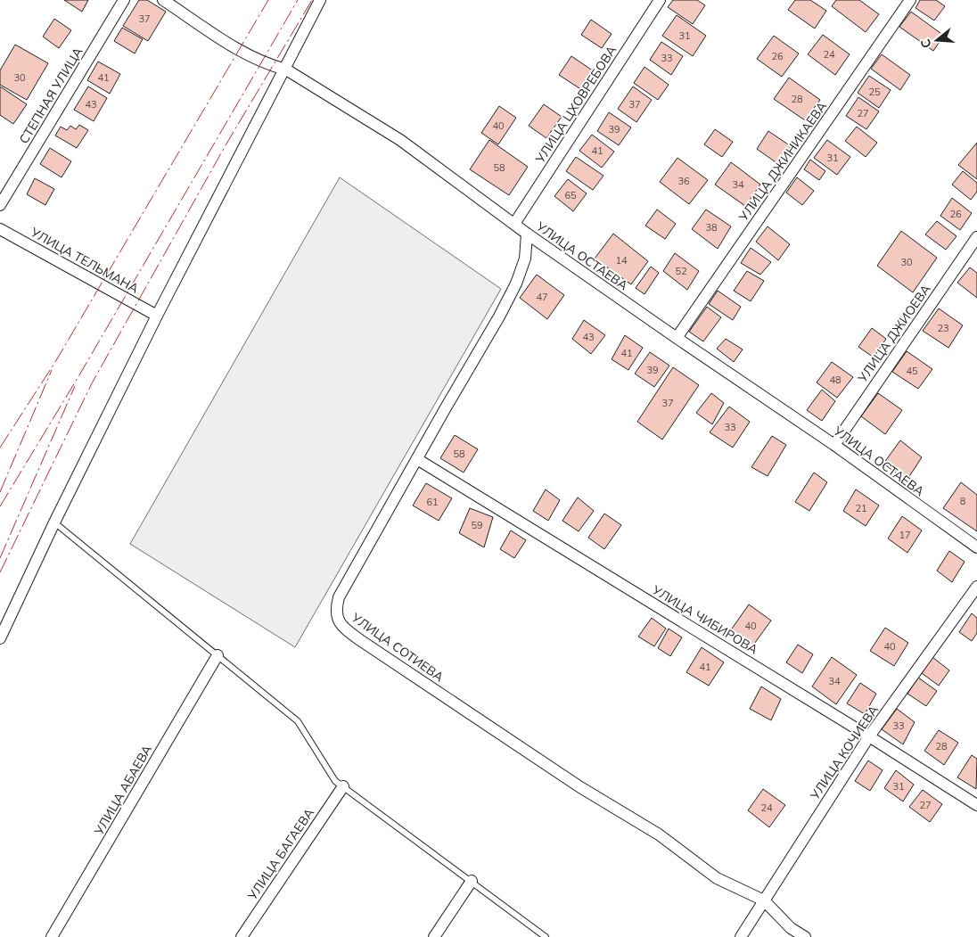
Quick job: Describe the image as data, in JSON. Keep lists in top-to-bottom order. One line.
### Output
{"streets":{"street":["СТЕПНАЯ УЛИЦА","УЛИЦА ЦХОВРЕБОВА","УЛИЦА ДЖИНИКАЕВА","УЛИЦА ОСТАЕВА","УЛИЦА ТЕЛЬМАНА","УЛИЦА ДЖИОЕВА","УЛИЦА ЧИБИРОВА","УЛИЦА СОТИЕВА","УЛИЦА КОЧИЕВА","УЛИЦА АБАЕВА","УЛИЦА БАГАЕВА"]},"crossings":[["УЛИЦА ЦХОВРЕБОВА","УЛИЦА ОСТАЕВА"],["УЛИЦА ДЖИНИКАЕВА","УЛИЦА ОСТАЕВА"],["УЛИЦА ОСТАЕВА","УЛИЦА ДЖИОЕВА"],["УЛИЦА ОСТАЕВА","УЛИЦА СОТИЕВА"],["УЛИЦА ЧИБИРОВА","УЛИЦА СОТИЕВА"],["УЛИЦА ЧИБИРОВА","УЛИЦА КОЧИЕВА"],["УЛИЦА СОТИЕВА","УЛИЦА КОЧИЕВА"]],"house_numbers":["37","31","24","26","33","30","41","25","28","43","37","27","40","39","41","31","58","36","34","65","26","38","14","30","52","47","23","43","41","39","45","48","37","33","58","8","61","21","59","17","40","40","41","34","33","28","31","27","24"],"north":"left"}
